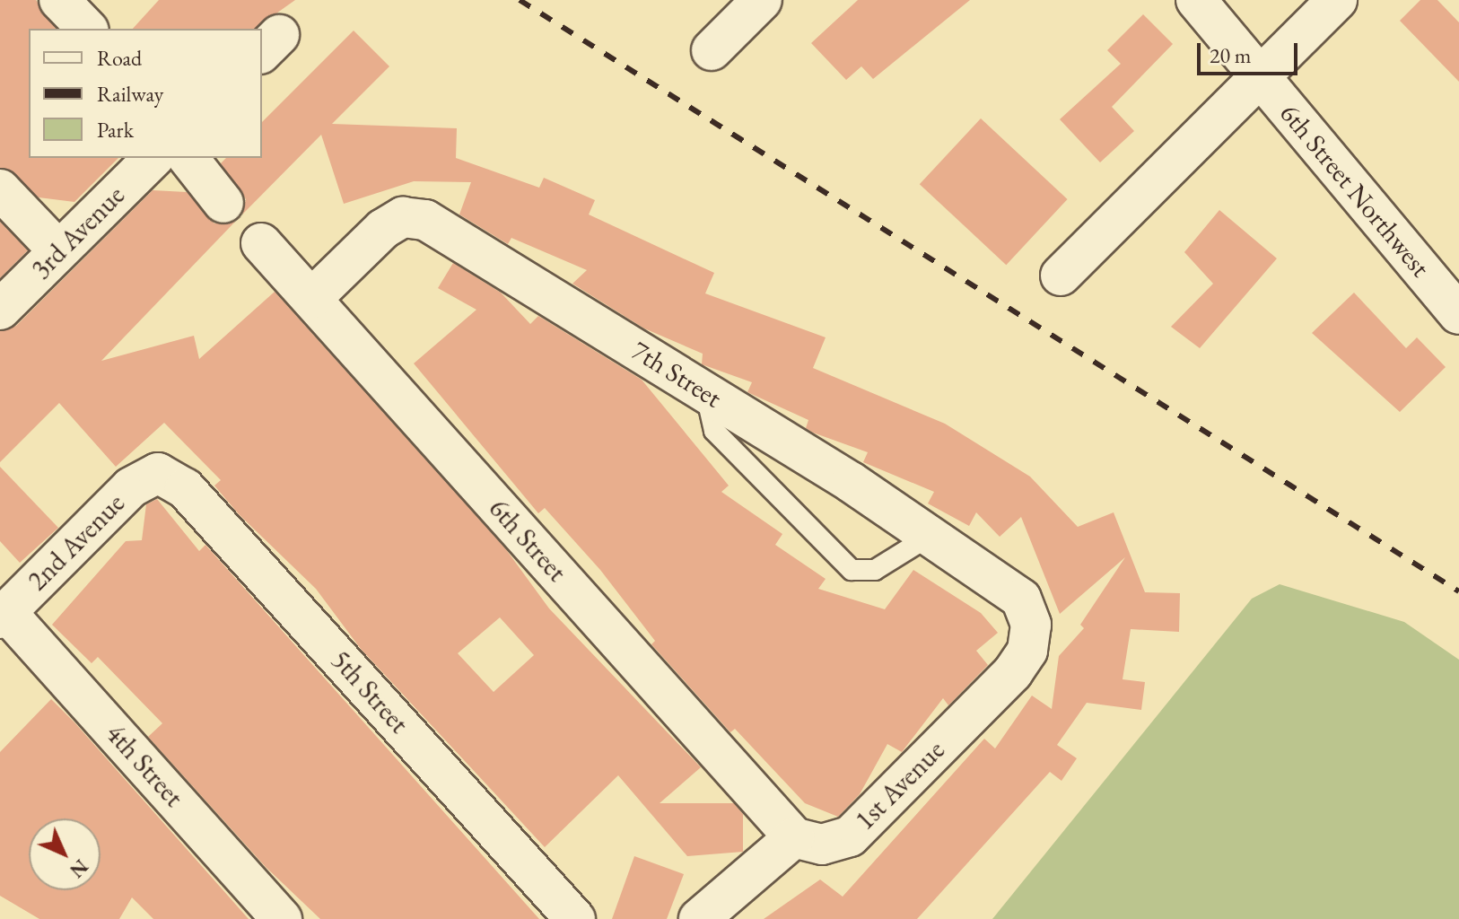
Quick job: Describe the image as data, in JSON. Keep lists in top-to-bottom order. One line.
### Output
{"streets":{"street":["6th Street Northwest","3rd Avenue","7th Street","6th Street","2nd Avenue","5th Street","4th Street","1st Avenue"]},"crossings":[["7th Street","6th Street"],["7th Street","1st Avenue"],["6th Street","1st Avenue"],["2nd Avenue","5th Street"],["2nd Avenue","4th Street"]],"legend":["Road","Railway","Park"],"scale_bar":"20 m","north":"bottom right"}
